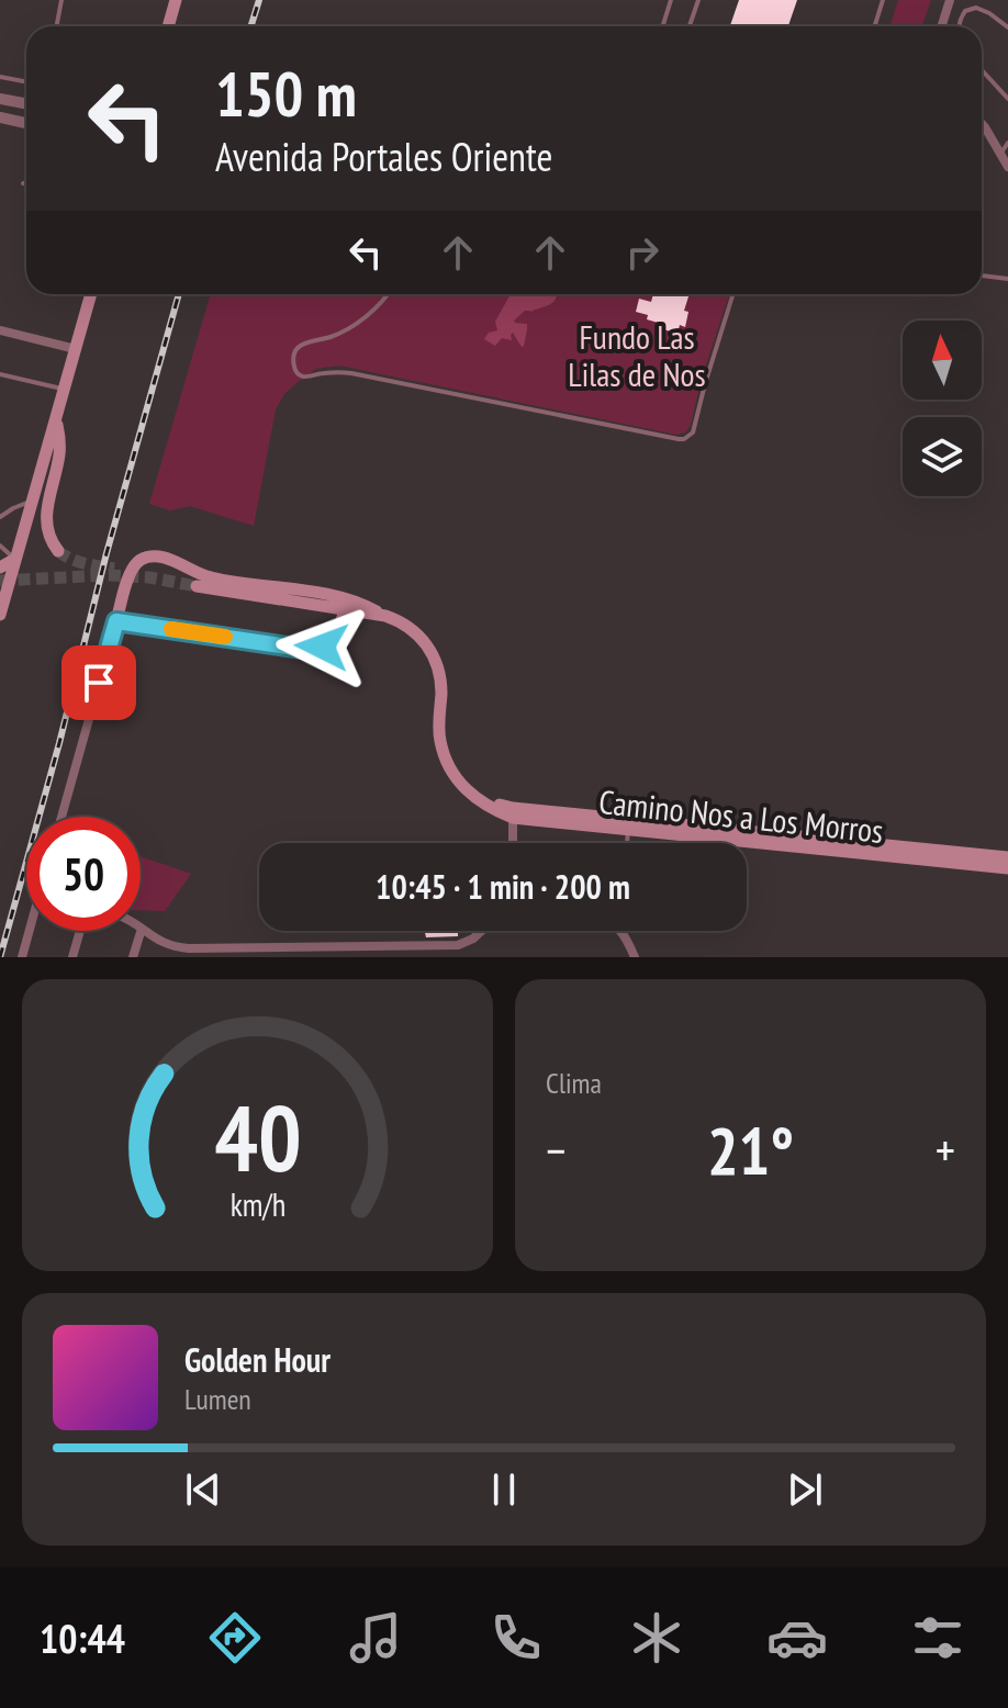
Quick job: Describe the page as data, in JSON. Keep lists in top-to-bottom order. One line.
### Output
{"streets":{"main road":["Camino Nos a Los Morros"]},"parks":["Fundo Las Lilas de Nos"],"north":"top","page":{"turn":["150 m","Avenida Portales Oriente"],"limit":"50","trip":"10:45 · 1 min · 200 m","tile":"Clima","heat":["−","21°","+"],"song":["Golden Hour","Lumen"],"tabs":"10:44","gauge":["40","km/h"]}}
